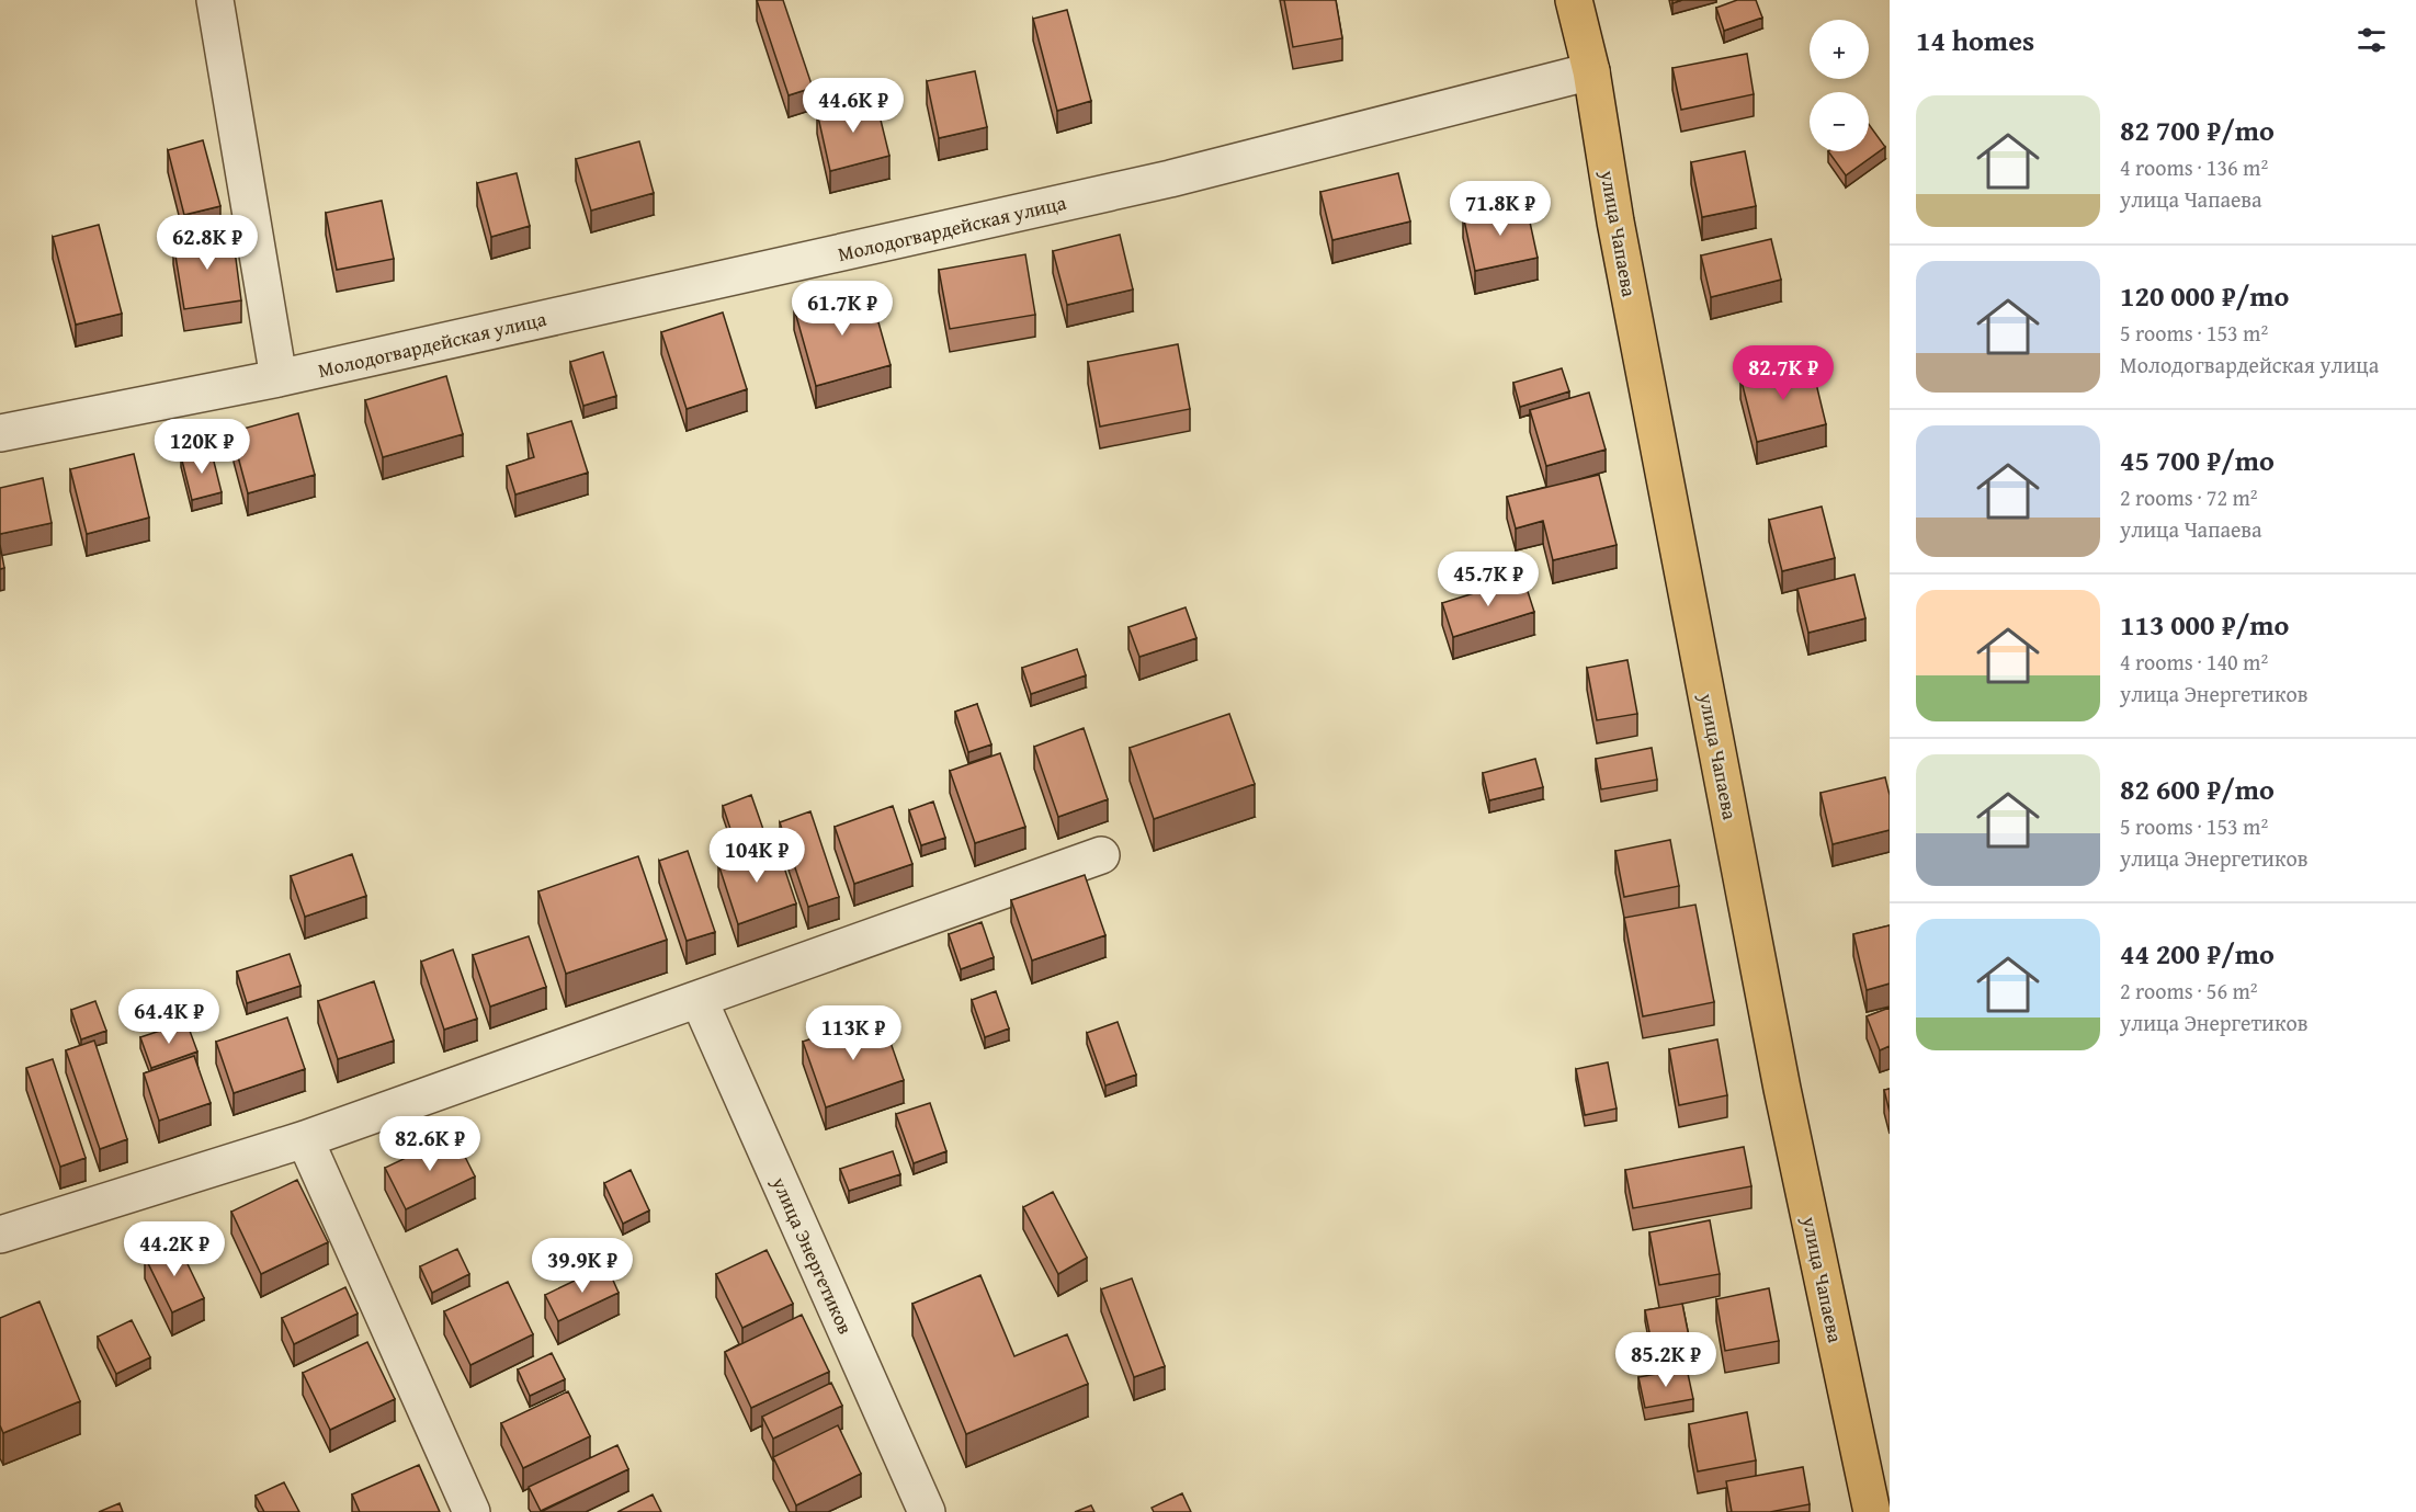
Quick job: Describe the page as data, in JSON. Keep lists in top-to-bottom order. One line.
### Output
{"streets":{"main road":["улица Чапаева"],"street":["Молодогвардейская улица","улица Энергетиков"]},"crossings":[["Молодогвардейская улица","улица Чапаева"]],"page":{"heading":"14 homes","map_buttons":["+","−"],"price":["44.6K ₽","71.8K ₽","62.8K ₽","61.7K ₽","82.7K ₽","120K ₽","45.7K ₽","104K ₽","64.4K ₽","113K ₽","82.6K ₽","44.2K ₽","39.9K ₽","85.2K ₽"],"list":[{"name":"82 700 ₽/mo","note":"4 rooms · 136 m² · улица Чапаева"},{"name":"120 000 ₽/mo","note":"5 rooms · 153 m² · Молодогвардейская улица"},{"name":"45 700 ₽/mo","note":"2 rooms · 72 m² · улица Чапаева"},{"name":"113 000 ₽/mo","note":"4 rooms · 140 m² · улица Энергетиков"},{"name":"82 600 ₽/mo","note":"5 rooms · 153 m² · улица Энергетиков"},{"name":"44 200 ₽/mo","note":"2 rooms · 56 m² · улица Энергетиков"}]}}
